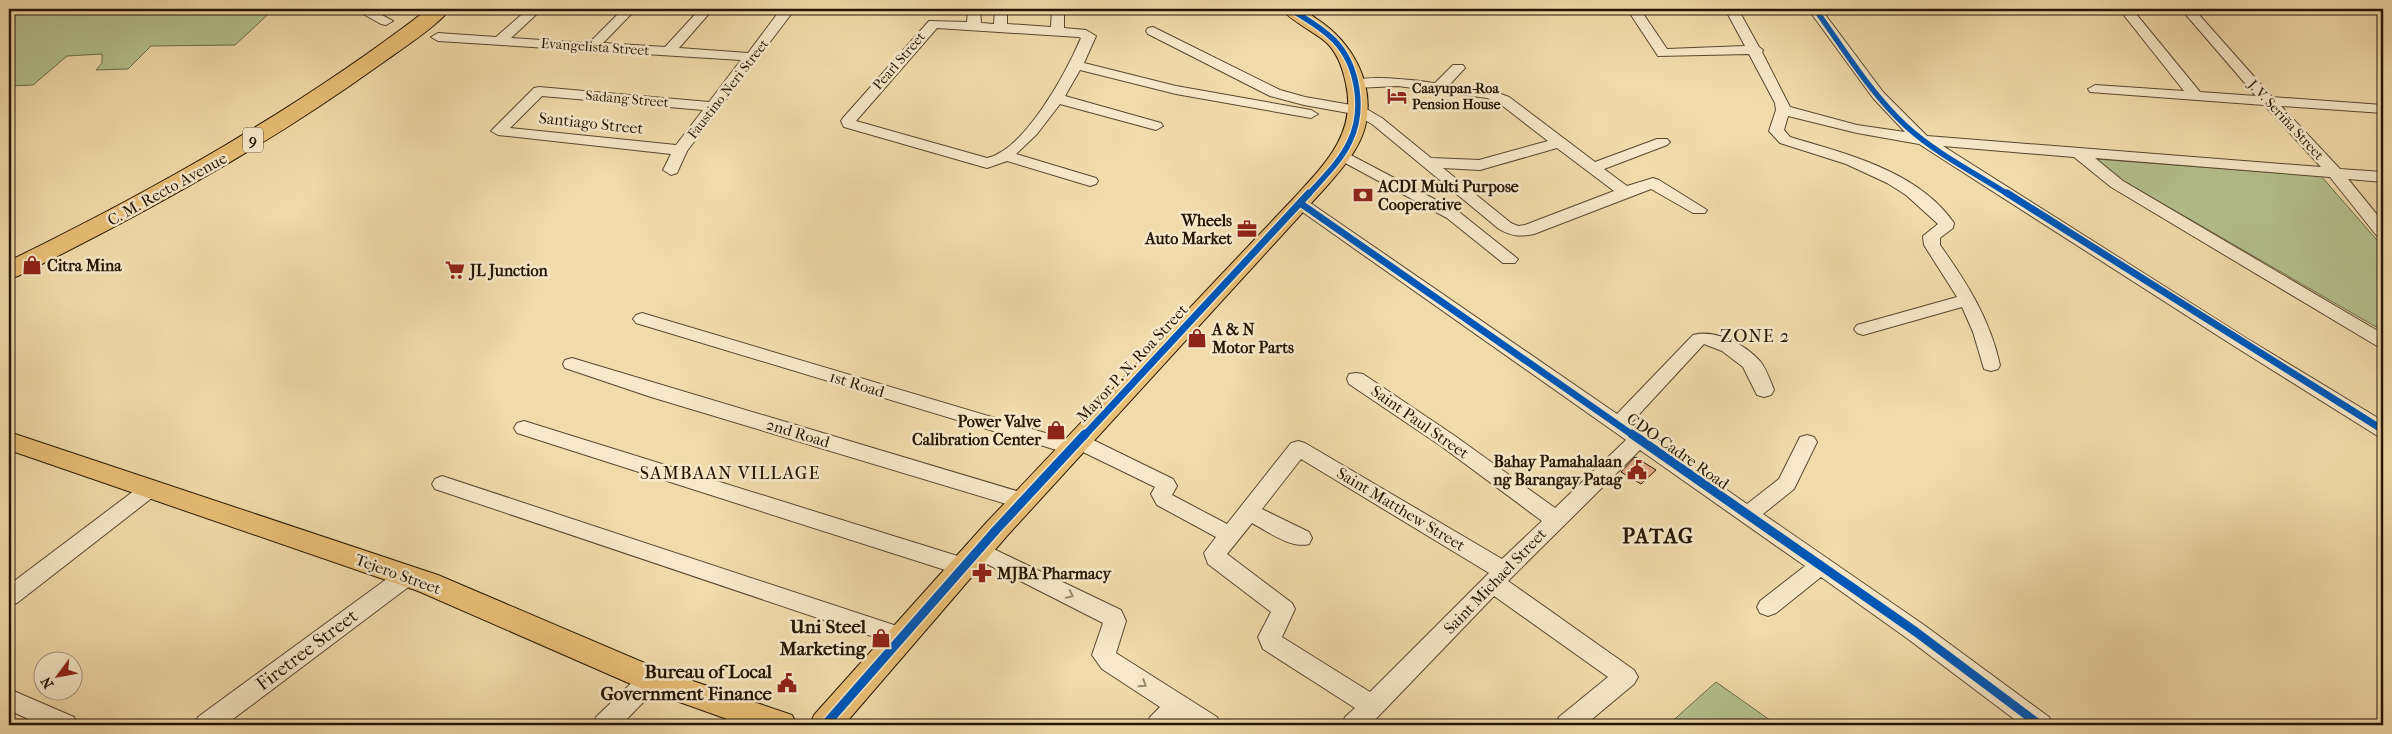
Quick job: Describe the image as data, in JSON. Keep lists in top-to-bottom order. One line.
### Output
{"streets":{"highway":["9","C. M. Recto Avenue"],"main road":["Mayor P. N. Roa Street","Tejero Street"],"street":["Evangelista Street","Pearl Street","Faustino Neri Street","Sadang Street","J. V. Seriña Street","Santiago Street","1st Road","Saint Paul Street","2nd Road","CDO-Cadre Road","Saint Matthew Street","Saint Michael Street","Firetree Street"]},"crossings":[["Evangelista Street","Faustino Neri Street"],["Faustino Neri Street","Sadang Street"],["Faustino Neri Street","Santiago Street"],["Sadang Street","Santiago Street"],["Mayor P. N. Roa Street","1st Road"],["Mayor P. N. Roa Street","2nd Road"],["Mayor P. N. Roa Street","CDO-Cadre Road"],["Saint Paul Street","Saint Michael Street"],["CDO-Cadre Road","Saint Michael Street"],["Saint Matthew Street","Saint Michael Street"],["Tejero Street","Firetree Street"]],"districts":["ZONE 2","SAMBAAN VILLAGE","PATAG"],"places":{"hotel":["Caayupan-Roa Pension House"],"bank":["ACDI Multi Purpose Cooperative"],"office":["Wheels Auto Market"],"shop":["Citra Mina","A & N Motor Parts","Power Valve Calibration Center","Uni Steel Marketing"],"supermarket":["JL Junction"],"public building":["Bahay Pamahalaan ng Barangay Patag","Bureau of Local Government Finance"],"pharmacy":["MJBA Pharmacy"]},"north":"bottom left"}
